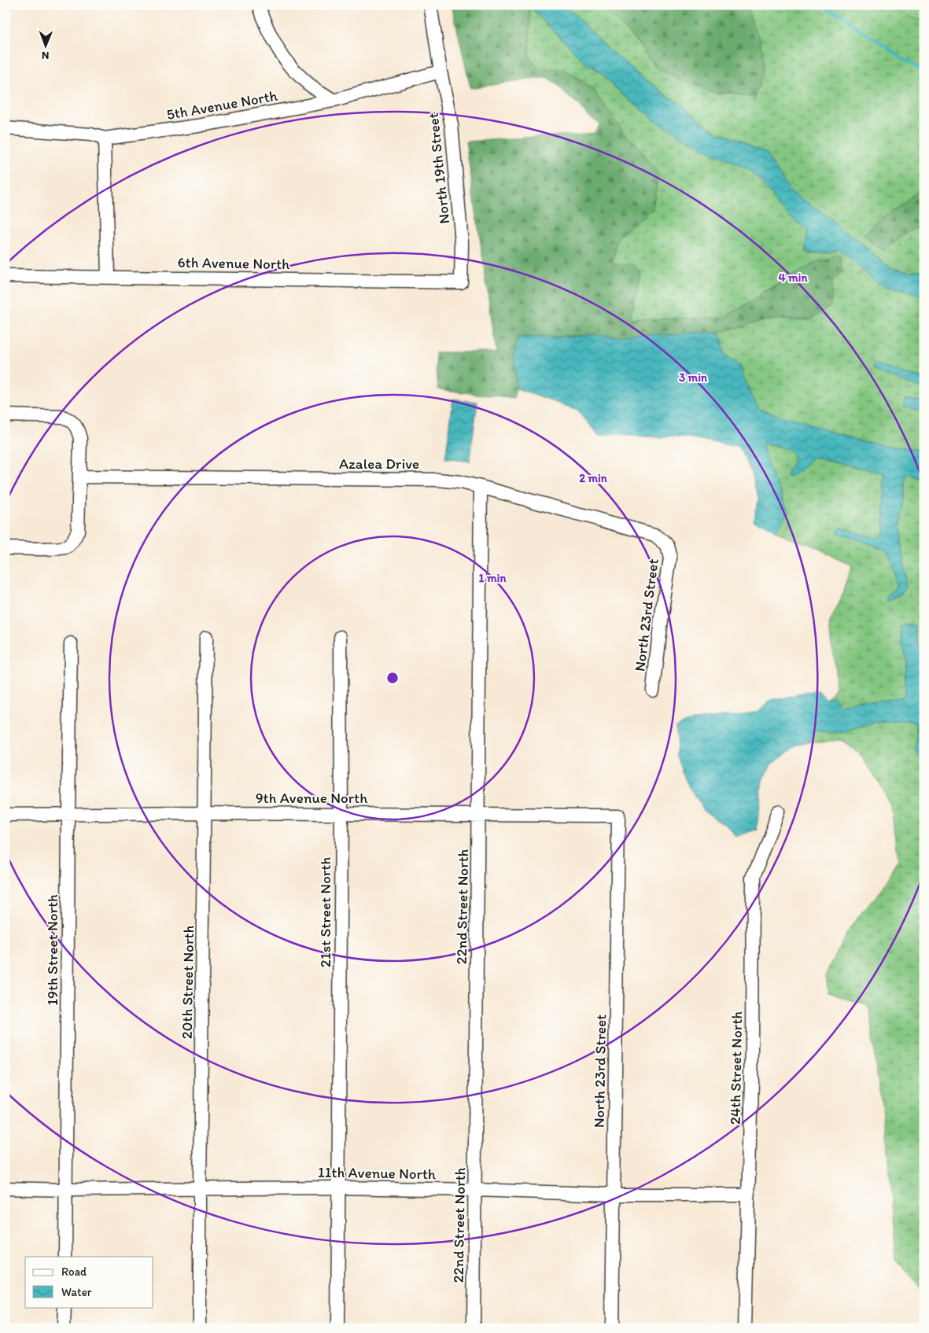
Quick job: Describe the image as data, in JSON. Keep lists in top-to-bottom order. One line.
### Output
{"streets":{"street":["5th Avenue North","North 19th Street","6th Avenue North","Azalea Drive","North 23rd Street","9th Avenue North","22nd Street North","21st Street North","19th Street North","20th Street North","24th Street North","11th Avenue North"]},"crossings":[["5th Avenue North","North 19th Street"],["North 19th Street","6th Avenue North"],["Azalea Drive","North 23rd Street"],["Azalea Drive","22nd Street North"],["North 23rd Street","9th Avenue North"],["North 23rd Street","11th Avenue North"],["9th Avenue North","22nd Street North"],["9th Avenue North","21st Street North"],["9th Avenue North","19th Street North"],["9th Avenue North","20th Street North"],["22nd Street North","11th Avenue North"],["21st Street North","11th Avenue North"],["19th Street North","11th Avenue North"],["20th Street North","11th Avenue North"],["24th Street North","11th Avenue North"]],"legend":["Road","Water"],"north":"bottom","rings":["4 min","3 min","2 min","1 min"]}
